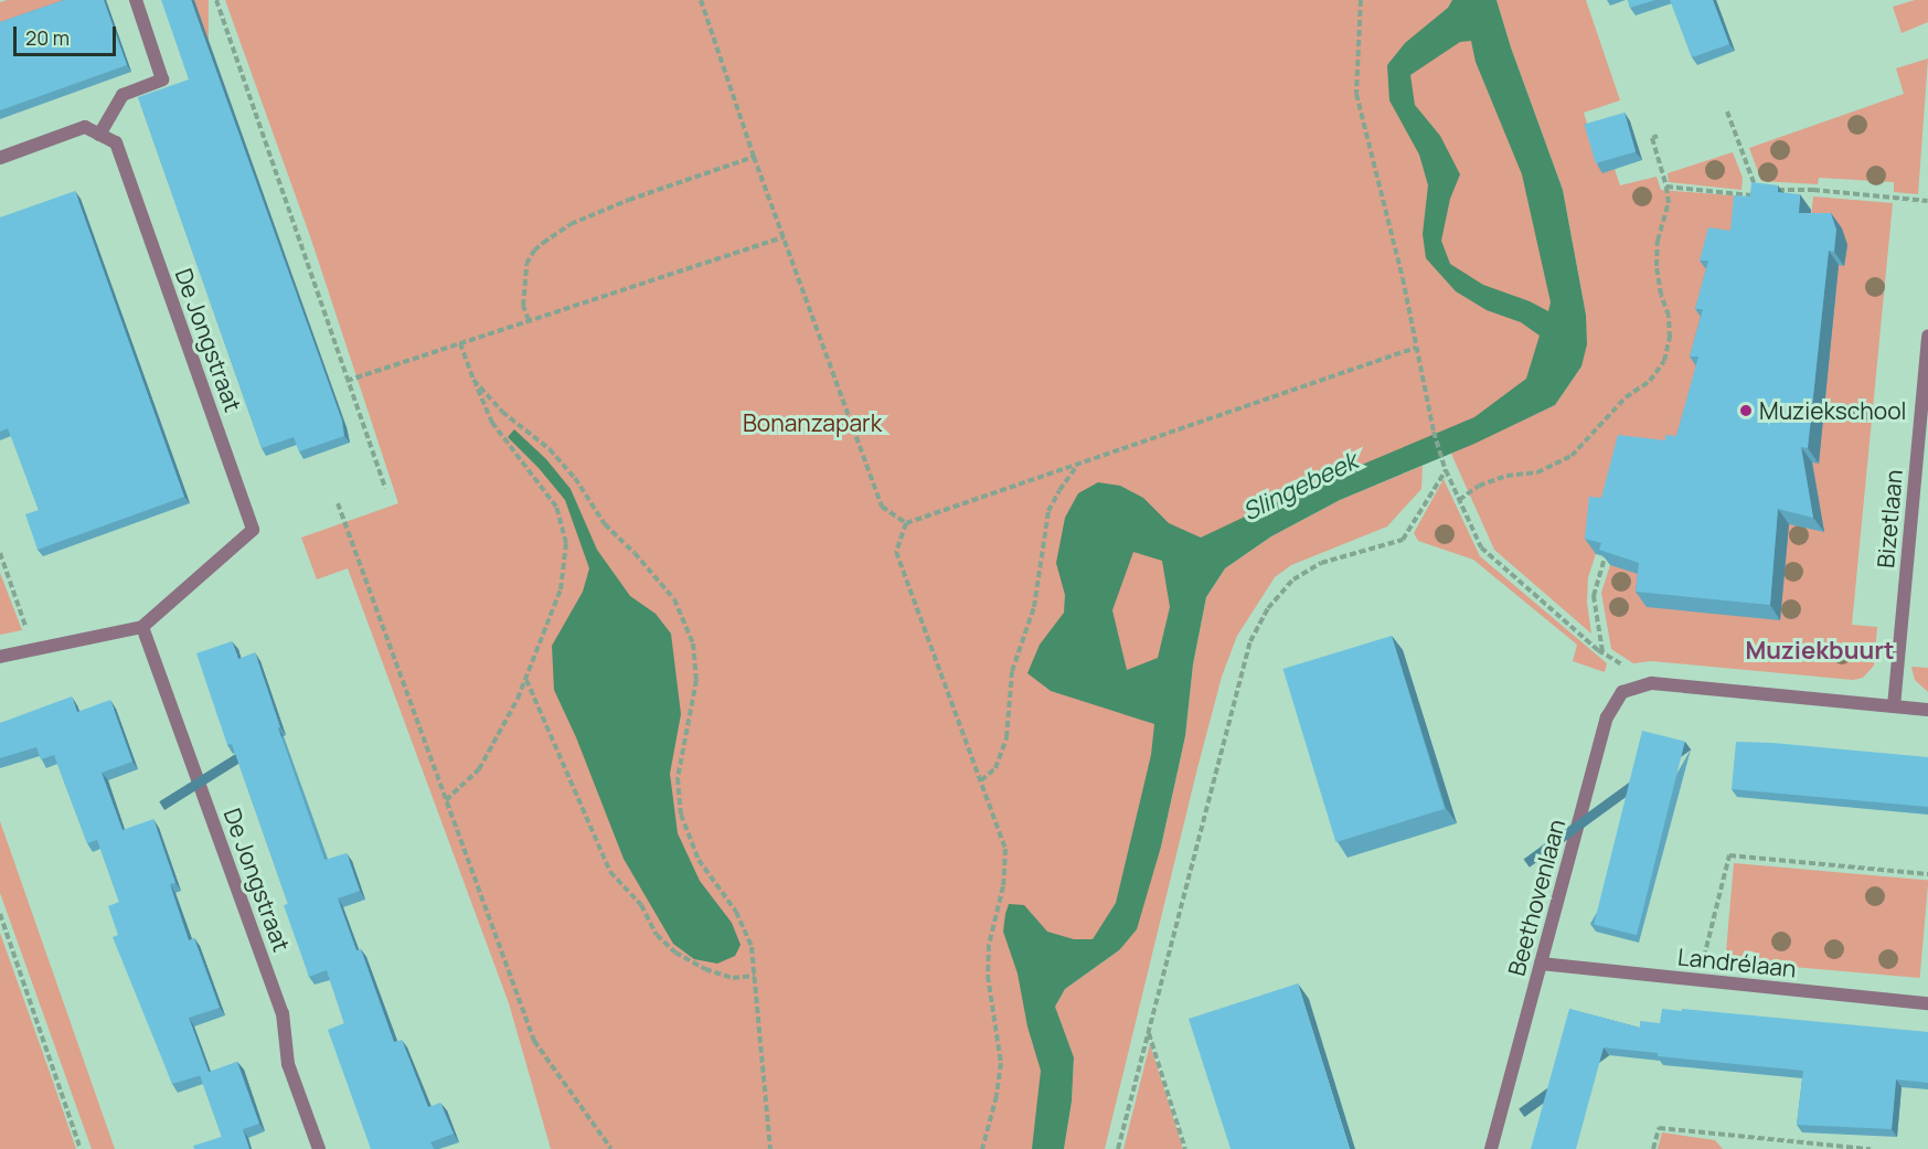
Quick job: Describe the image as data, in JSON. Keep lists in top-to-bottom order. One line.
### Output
{"streets":{"street":["De Jongstraat","Bizetlaan","Beethovenlaan","Landrélaan"]},"crossings":[["Beethovenlaan","Landrélaan"]],"districts":["Muziekbuurt"],"water":["Slingebeek"],"parks":["Bonanzapark"],"places":["Muziekschool"],"scale_bar":"20 m"}
